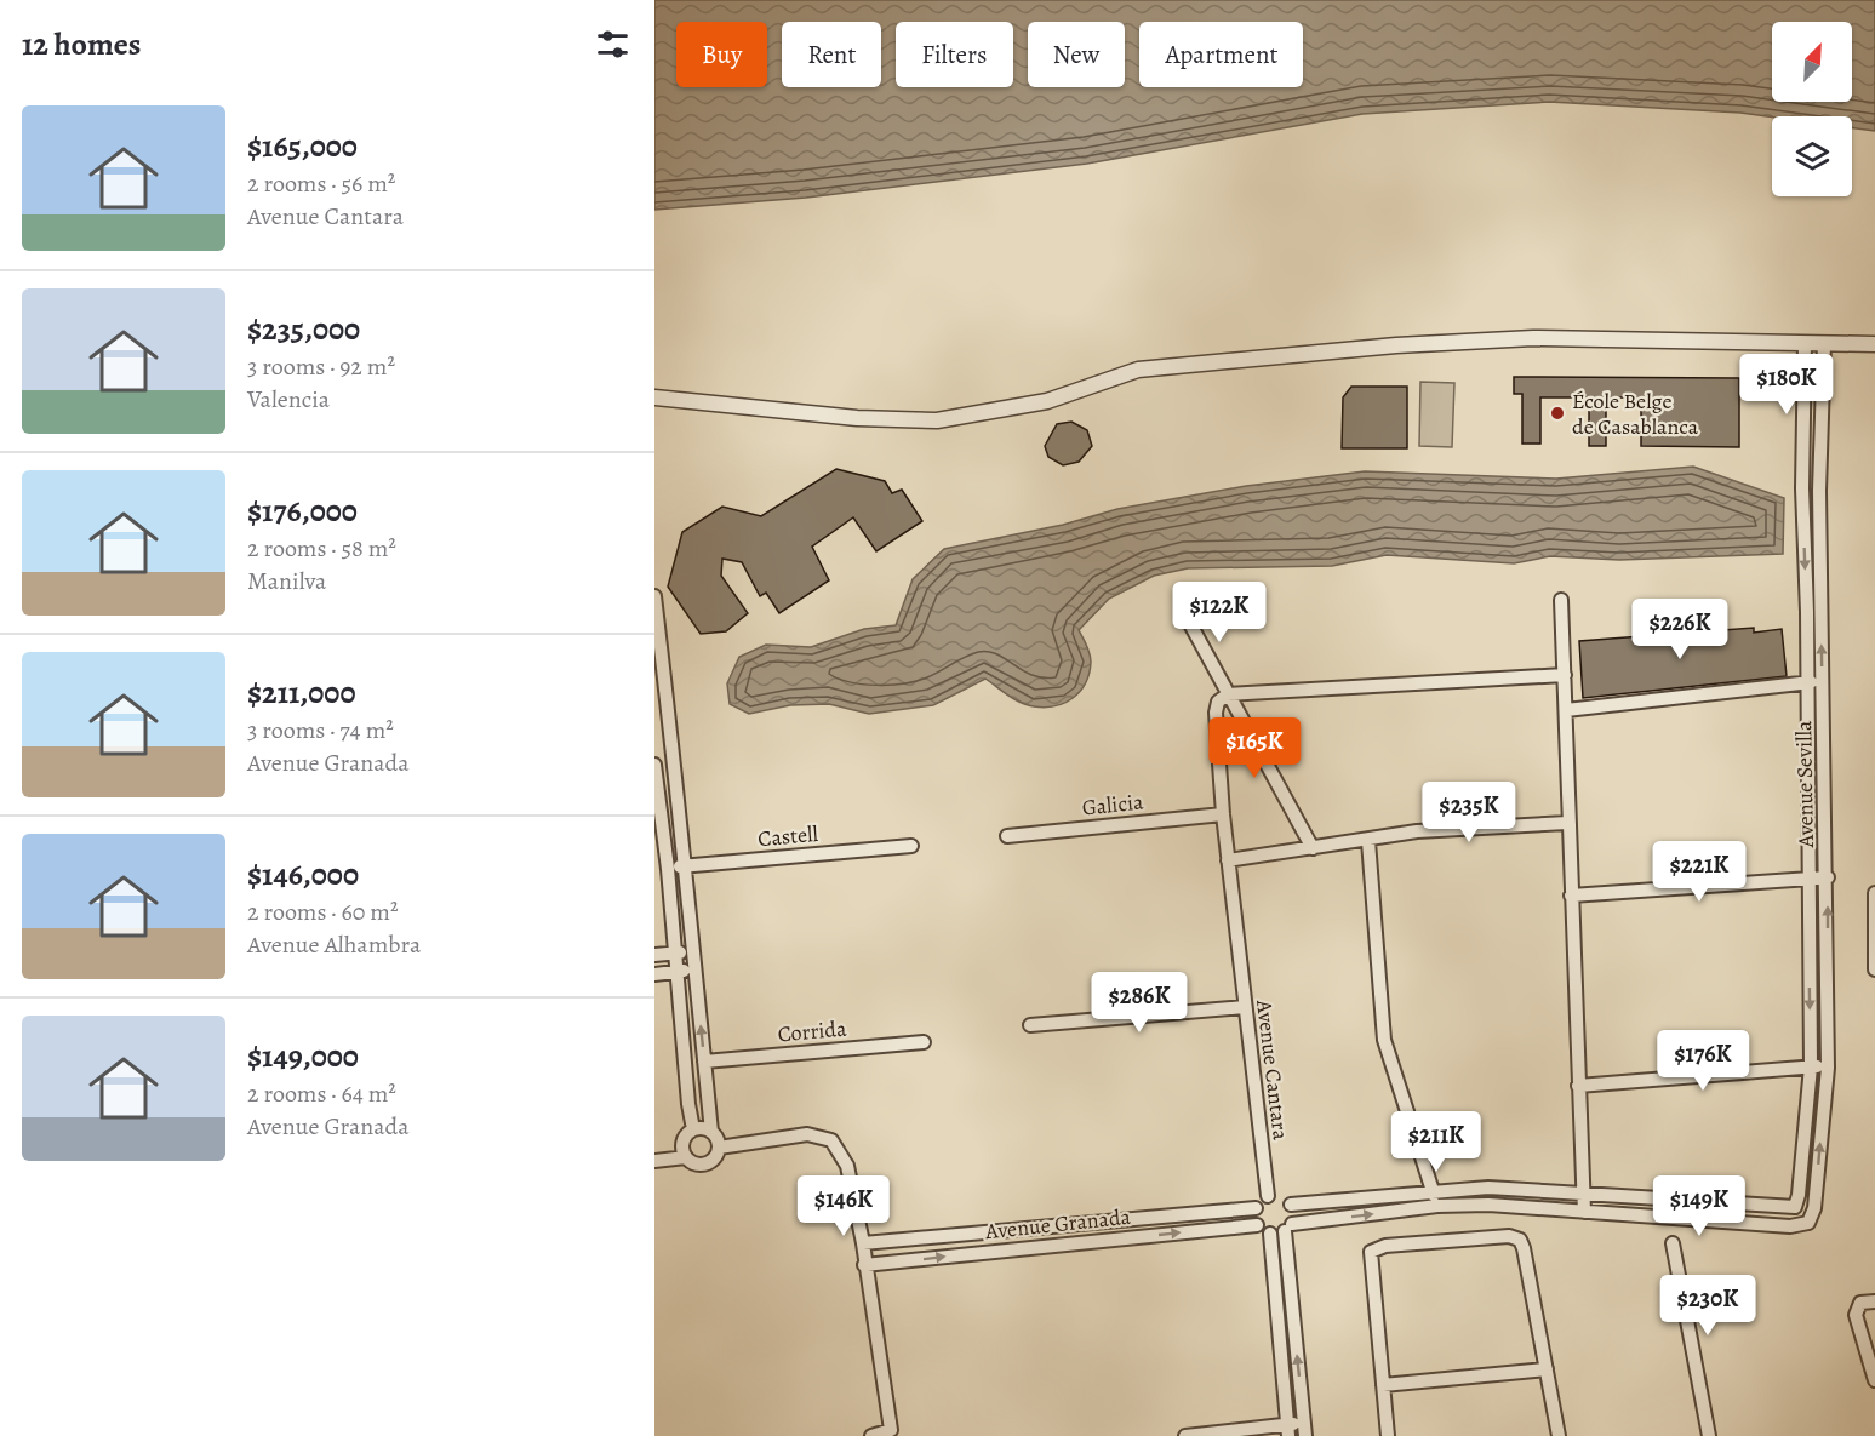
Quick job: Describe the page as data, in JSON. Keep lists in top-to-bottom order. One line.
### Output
{"streets":{"street":["Avenue Sevilla","Galicia","Castell","Corrida","Avenue Cantara","Avenue Granada"]},"crossings":[["Galicia","Avenue Cantara"],["Avenue Cantara","Avenue Granada"]],"places":["École Belge de Casablanca"],"north":"top right","page":{"heading":"12 homes","chip":["Buy","Rent","Filters","New","Apartment"],"list":[{"name":"$165,000","note":"2 rooms · 56 m² · Avenue Cantara"},{"name":"$235,000","note":"3 rooms · 92 m² · Valencia"},{"name":"$176,000","note":"2 rooms · 58 m² · Manilva"},{"name":"$211,000","note":"3 rooms · 74 m² · Avenue Granada"},{"name":"$146,000","note":"2 rooms · 60 m² · Avenue Alhambra"},{"name":"$149,000","note":"2 rooms · 64 m² · Avenue Granada"}],"price":["$180K","$122K","$226K","$165K","$235K","$221K","$286K","$176K","$211K","$146K","$149K","$230K"]}}
